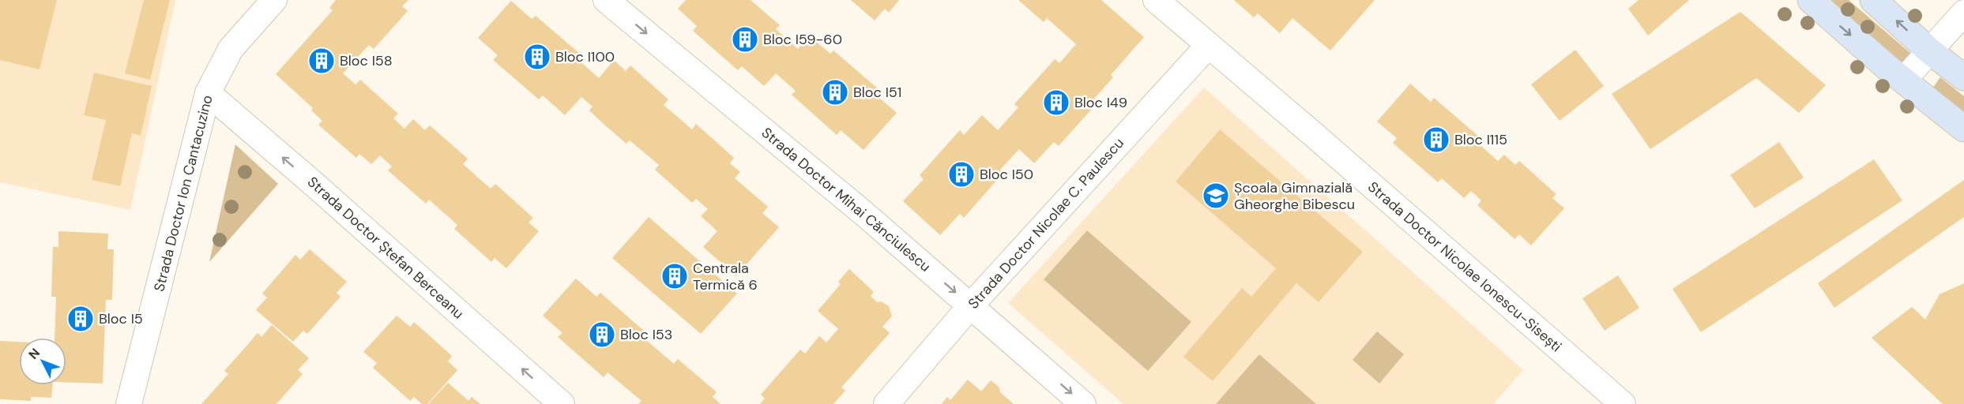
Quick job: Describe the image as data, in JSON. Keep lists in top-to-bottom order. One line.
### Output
{"streets":{"street":["Strada Doctor Ion Cantacuzino","Strada Doctor Mihai Cănciulescu","Strada Doctor Nicolae C. Paulescu","Strada Doctor Ștefan Berceanu","Strada Doctor Nicolae Ionescu-Sisești"]},"crossings":[["Strada Doctor Ion Cantacuzino","Strada Doctor Ștefan Berceanu"],["Strada Doctor Mihai Cănciulescu","Strada Doctor Nicolae C. Paulescu"],["Strada Doctor Nicolae C. Paulescu","Strada Doctor Nicolae Ionescu-Sisești"]],"one_way":["Strada Doctor Mihai Cănciulescu","Strada Doctor Ștefan Berceanu"],"places":{"building":["Bloc I59-60","Bloc I100","Bloc I58","Bloc I51","Bloc I49","Bloc I115","Bloc I50","Centrala Termică 6","Bloc I5","Bloc I53"],"school or university":["Școala Gimnazială Gheorghe Bibescu"]},"north":"top left"}
